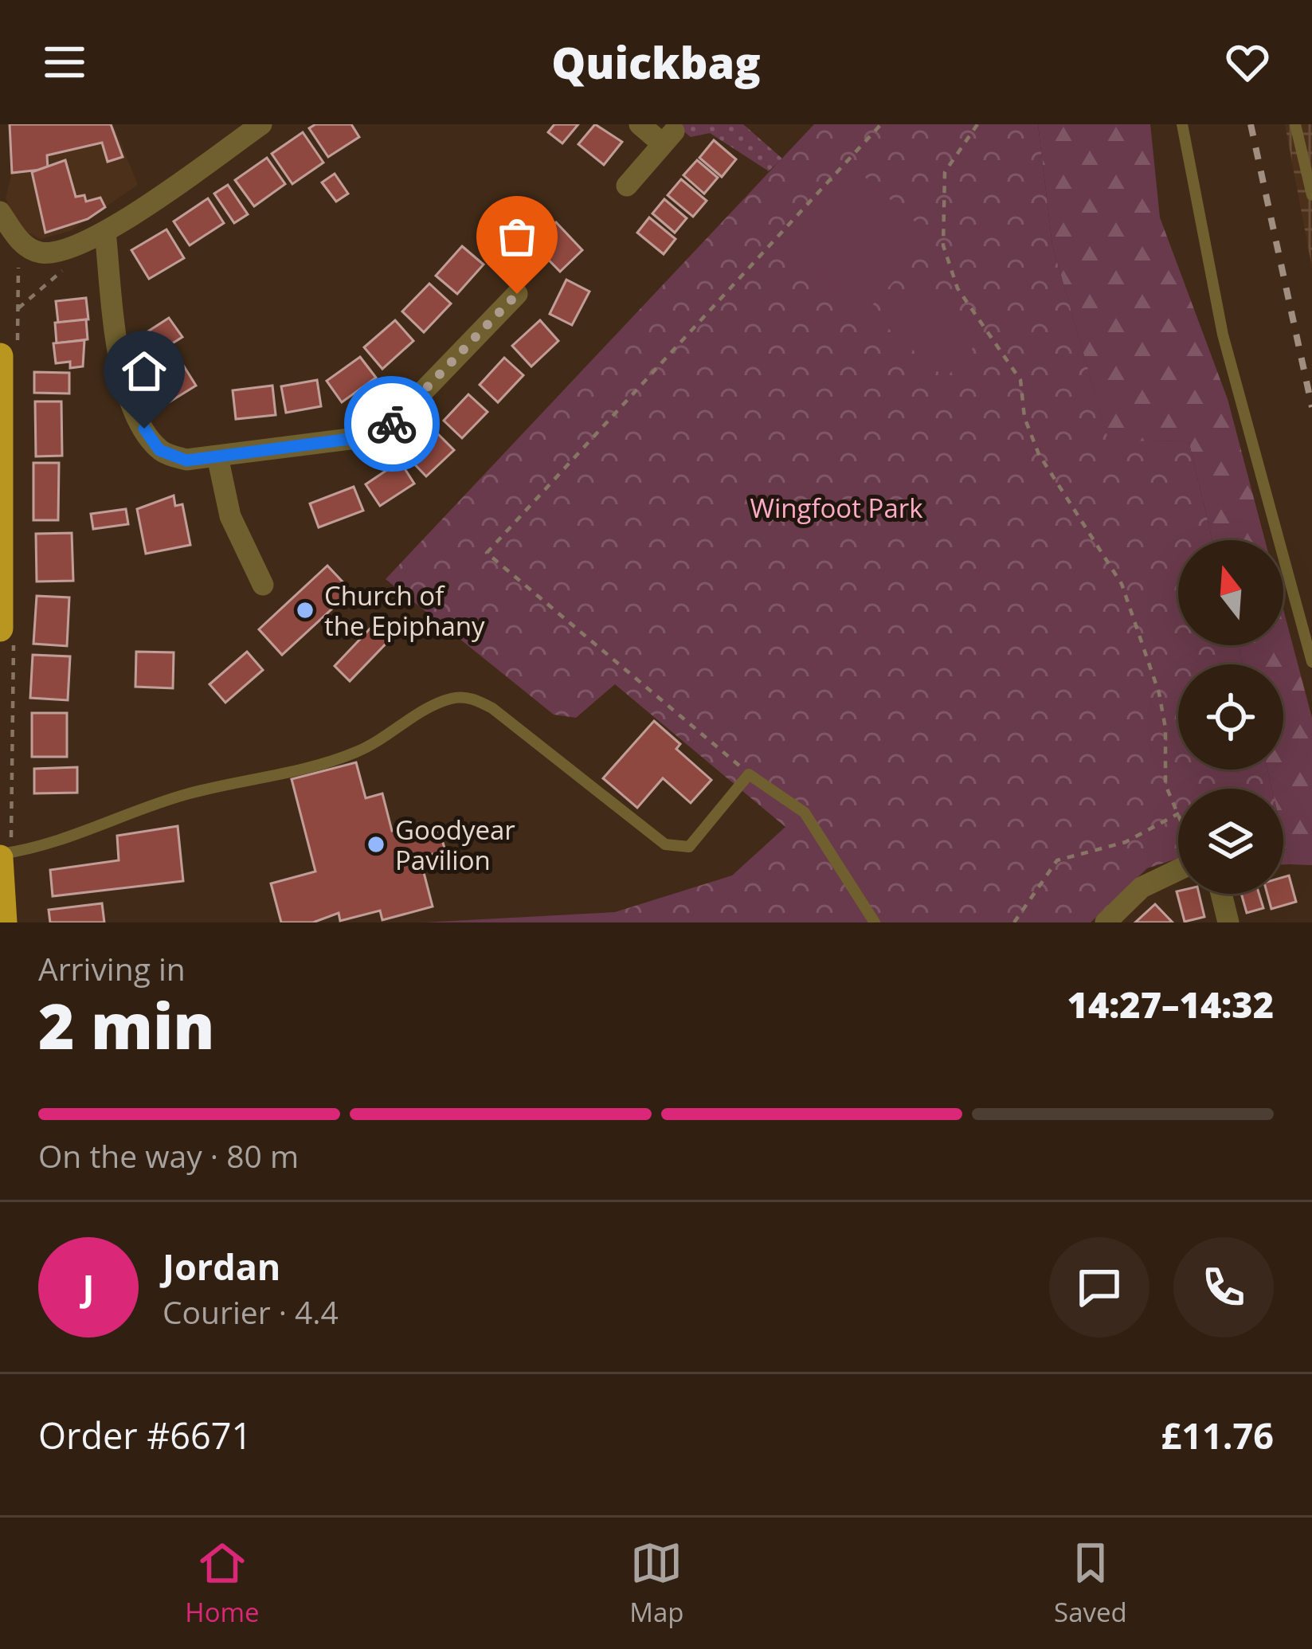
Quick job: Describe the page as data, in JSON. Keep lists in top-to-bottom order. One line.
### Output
{"parks":["Wingfoot Park"],"places":["Church of the Epiphany","Goodyear Pavilion"],"north":"top","page":{"header":"Quickbag","heading":["2 min","Arriving in","14:27–14:32"],"panel":["Jordan","Courier · 4.4","Order #6671","£11.76"],"bar":"On the way · 80 m","round":"J","tabs":["Home","Map","Saved"]}}
